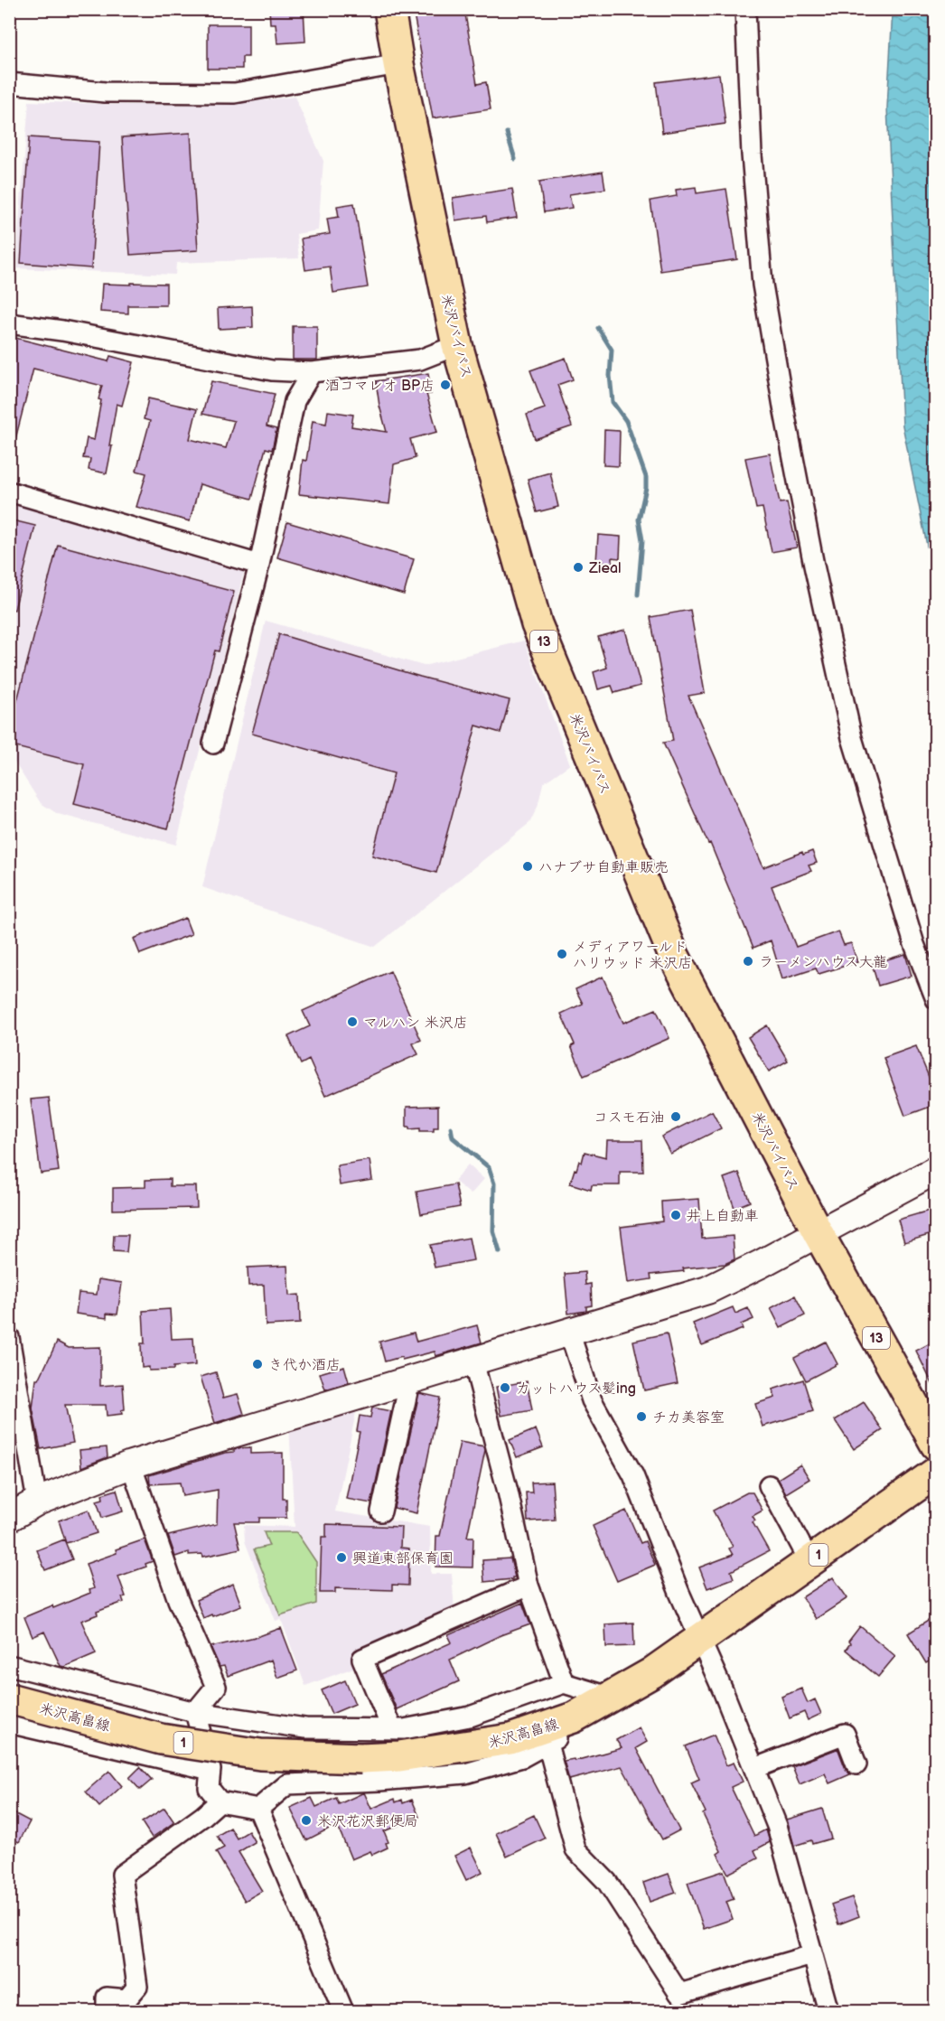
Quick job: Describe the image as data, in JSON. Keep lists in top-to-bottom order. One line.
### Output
{"streets":{"main road":["米沢バイパス","13","1","米沢高畠線"]},"places":["酒コマレオ BP店","Zieal","ハナブサ自動車販売","メディアワールド ハリウッド 米沢店","ラーメンハウス大龍","マルハン 米沢店","コスモ石油","井上自動車","き代か酒店","カットハウス髪ing","チカ美容室","興道東部保育園","米沢花沢郵便局"]}
